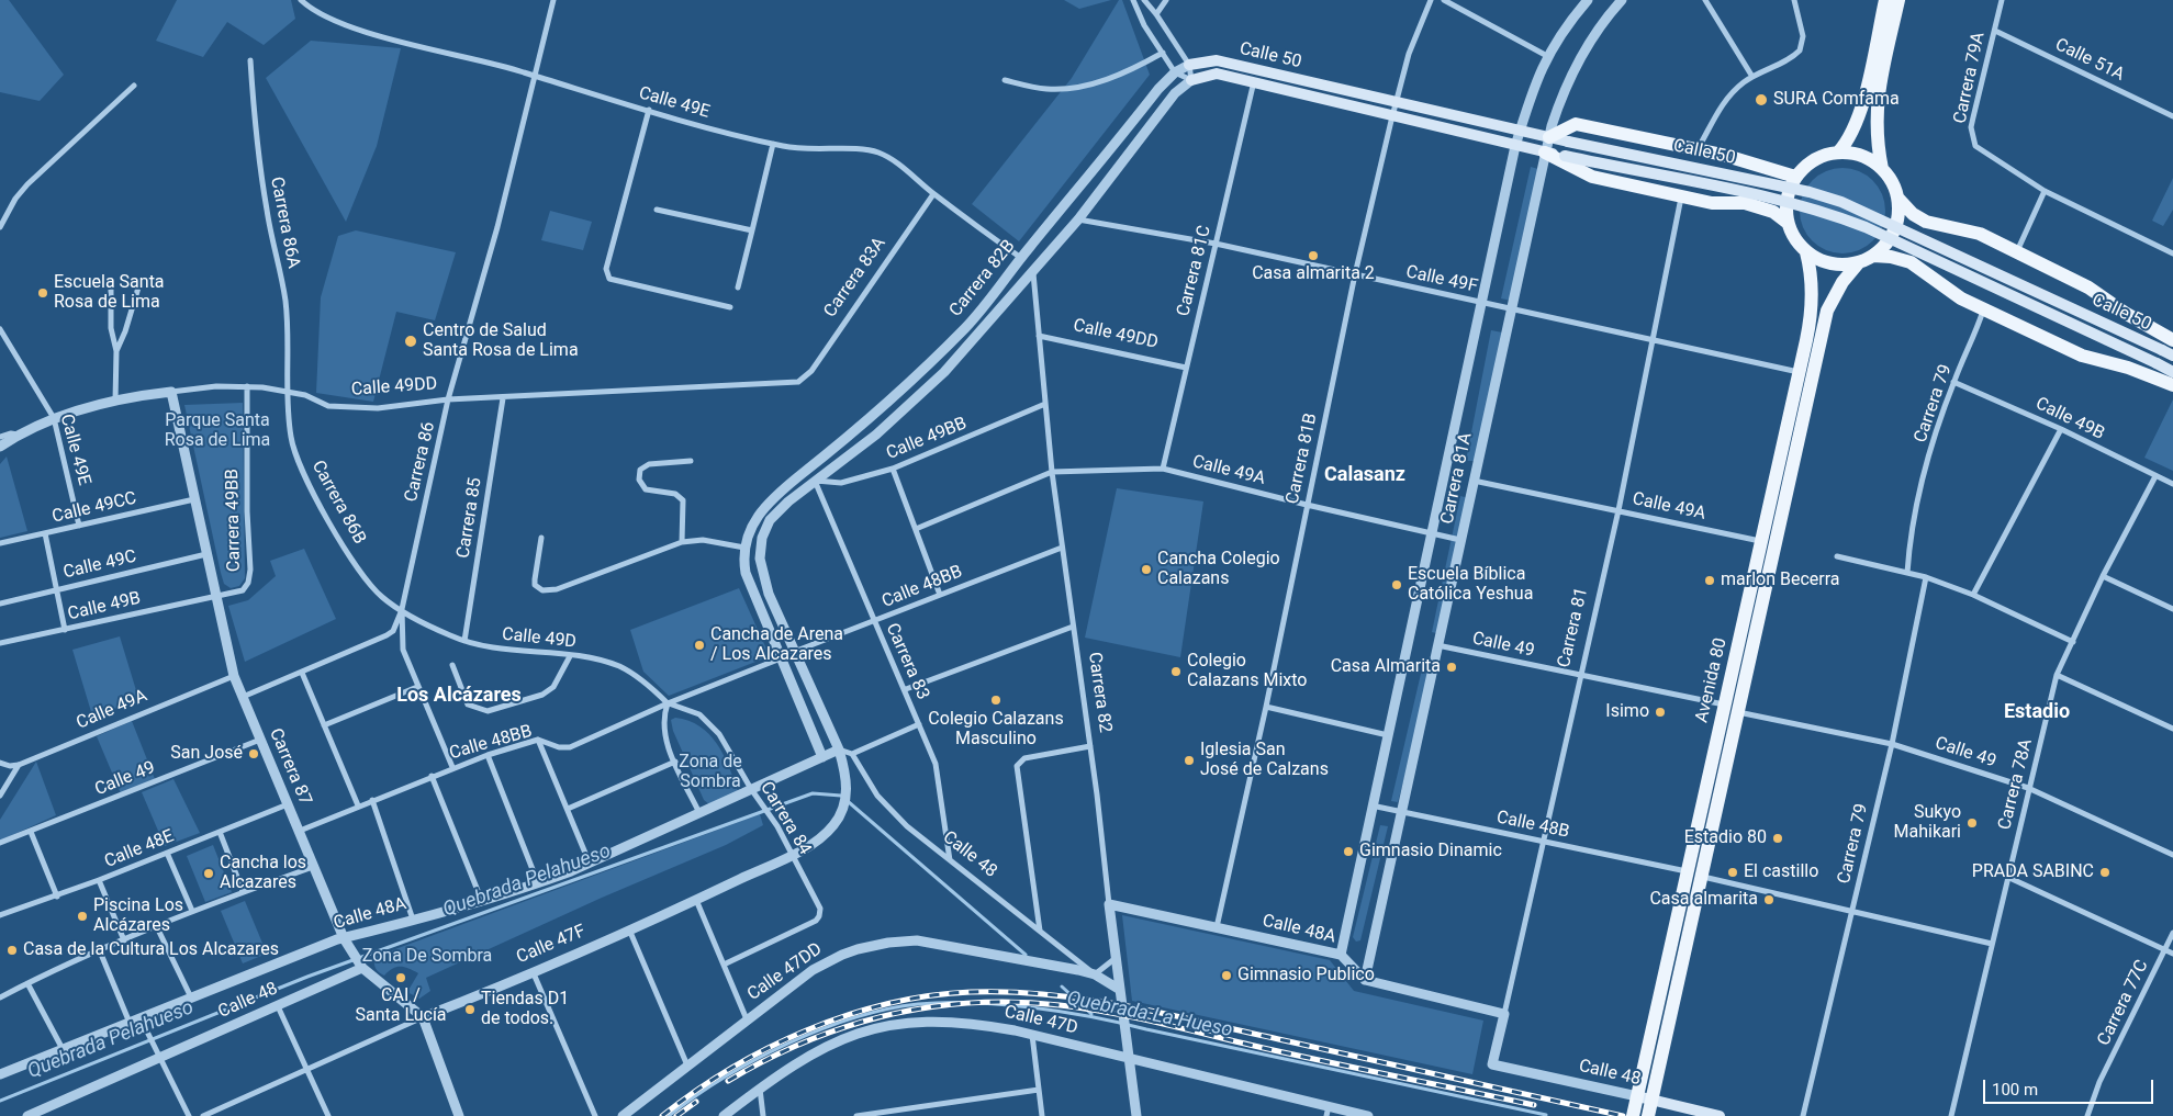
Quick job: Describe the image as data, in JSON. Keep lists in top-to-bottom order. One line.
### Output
{"streets":{"main road":["Calle 50","Carrera 82B","Avenida 80","Calle 48"],"street":["Calle 51A","Carrera 79A","Calle 49E","Carrera 86A","Carrera 81C","Carrera 83A","Calle 49F","Calle 49DD","Carrera 79","Calle 49B","Calle 49BB","Carrera 81B","Carrera 86","Calle 49A","Carrera 81A","Carrera 86B","Calle 49CC","Carrera 85","Carrera 49BB","Calle 49C","Calle 48BB","Carrera 81","Calle 49D","Calle 49","Carrera 83","Carrera 82","Carrera 87","Carrera 78A","Carrera 84","Calle 48B","Calle 48E","Calle 48A","Calle 47F","Calle 47DD","Carrera 77C","Calle 47D"]},"crossings":[["Calle 50","Carrera 81C"],["Calle 50","Carrera 82B"],["Calle 50","Carrera 81B"],["Calle 50","Carrera 81A"],["Calle 51A","Carrera 79A"],["Calle 49E","Carrera 83A"],["Calle 49E","Carrera 82B"],["Calle 49E","Calle 49DD"],["Calle 49E","Carrera 86"],["Calle 49E","Calle 49CC"],["Carrera 86A","Calle 49DD"],["Carrera 86A","Carrera 86B"],["Carrera 81C","Calle 49F"],["Carrera 81C","Calle 49DD"],["Carrera 81C","Calle 49A"],["Carrera 83A","Calle 49DD"],["Carrera 82B","Calle 49F"],["Carrera 82B","Calle 49BB"],["Carrera 82B","Carrera 83"],["Carrera 82B","Carrera 82"],["Calle 49F","Carrera 81B"],["Calle 49F","Carrera 81A"],["Calle 49F","Carrera 81"],["Calle 49F","Avenida 80"],["Calle 49DD","Carrera 86"],["Calle 49DD","Carrera 86B"],["Calle 49DD","Carrera 85"],["Calle 49DD","Carrera 49BB"],["Calle 49DD","Carrera 82"],["Calle 49DD","Carrera 87"],["Carrera 79","Calle 49B"],["Carrera 79","Calle 49"],["Calle 49B","Carrera 49BB"],["Calle 49B","Carrera 87"],["Calle 49B","Carrera 78A"],["Calle 49BB","Carrera 83"],["Calle 49BB","Carrera 82"],["Carrera 81B","Calle 49A"],["Carrera 81B","Calle 48A"],["Carrera 86","Carrera 86B"],["Carrera 86","Calle 48BB"],["Carrera 86","Calle 49D"],["Calle 49A","Carrera 81A"],["Calle 49A","Carrera 81"],["Calle 49A","Avenida 80"],["Calle 49A","Carrera 82"],["Calle 49A","Carrera 87"],["Carrera 81A","Calle 49"],["Carrera 81A","Calle 48B"],["Carrera 81A","Calle 48A"],["Carrera 86B","Calle 49D"],["Calle 49CC","Carrera 87"],["Carrera 85","Calle 49D"],["Carrera 49BB","Carrera 87"],["Calle 49C","Carrera 87"],["Calle 48BB","Calle 49D"],["Calle 48BB","Carrera 83"],["Calle 48BB","Carrera 82"],["Calle 48BB","Carrera 87"],["Calle 48BB","Carrera 84"],["Carrera 81","Calle 49"],["Carrera 81","Calle 48B"],["Carrera 81","Calle 48"],["Calle 49D","Carrera 84"],["Calle 49","Avenida 80"],["Calle 49","Carrera 87"],["Calle 49","Carrera 78A"],["Carrera 83","Calle 48"],["Avenida 80","Calle 48B"],["Avenida 80","Calle 48"],["Carrera 82","Calle 48A"],["Carrera 82","Calle 47DD"],["Carrera 82","Calle 47D"],["Carrera 87","Calle 48E"],["Carrera 87","Calle 48"],["Carrera 87","Calle 48A"],["Carrera 87","Calle 47F"],["Carrera 84","Calle 48A"],["Carrera 84","Calle 47F"],["Calle 48","Calle 47DD"],["Calle 48A","Calle 47F"]],"districts":["Calasanz","Los Alcázares","Estadio"],"water":["Quebrada Pelahueso","Quebrada La Hueso"],"parks":["Parque Santa Rosa de Lima","Zona de Sombra","Zona De Sombra"],"places":["SURA Comfama","Casa almarita 2","Escuela Santa Rosa de Lima","Centro de Salud Santa Rosa de Lima","Cancha Colegio Calazans","marlon Becerra","Escuela Bíblica Católica Yeshua","Cancha de Arena / Los Alcazares","Casa Almarita","Colegio Calazans Mixto","Colegio Calazans Masculino","Isimo","San José","Iglesia San José de Calzans","Sukyo Mahikari","Estadio 80","Gimnasio Dinamic","El castillo","PRADA SABINC","Cancha los Alcazares","Casa almarita","Piscina Los Alcázares","Casa de la Cultura Los Alcazares","Gimnasio Publico","CAI / Santa Lucía","Tiendas D1 de todos."],"scale_bar":"100 m"}
